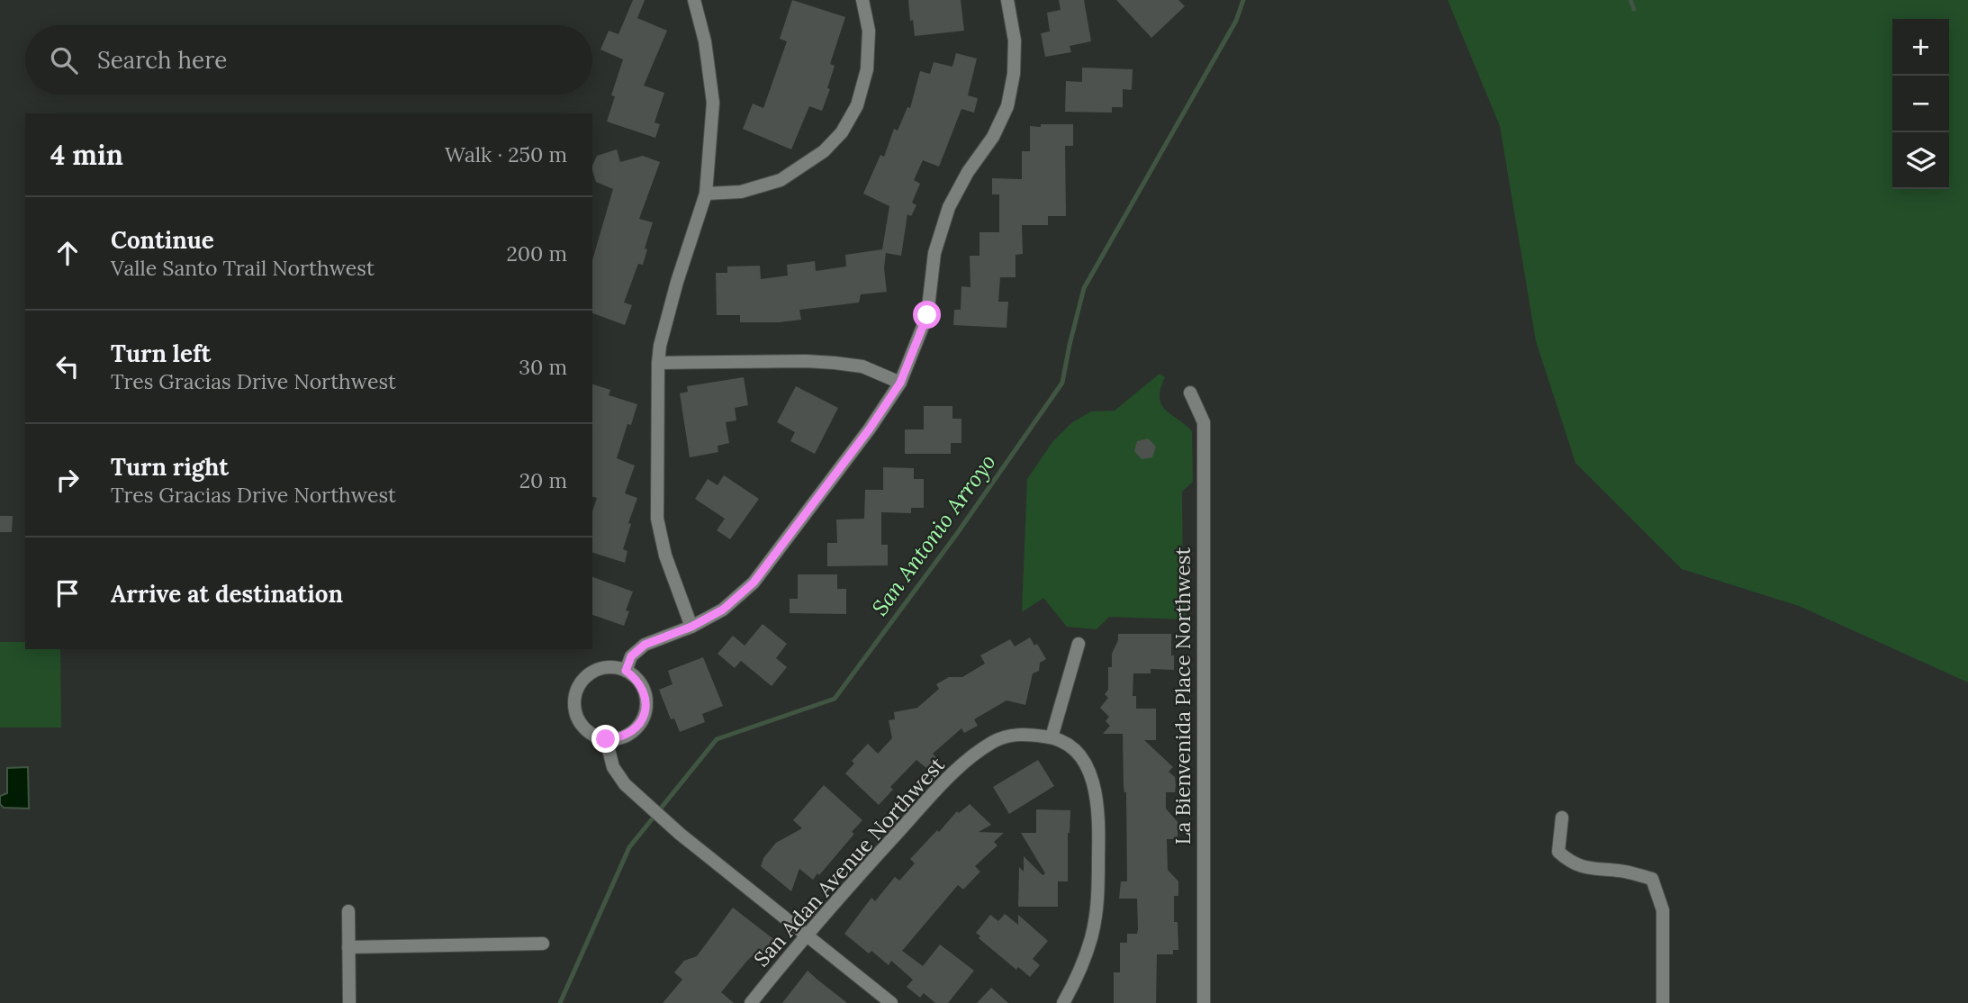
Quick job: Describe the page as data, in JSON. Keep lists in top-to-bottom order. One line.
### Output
{"streets":{"street":["La Bienvenida Place Northwest","San Adan Avenue Northwest"]},"water":["San Antonio Arroyo"],"page":{"map_buttons":["+","−"],"search":"Search here","heading":["4 min","Walk · 250 m"],"list":[["Continue","Valle Santo Trail Northwest","200 m"],["Turn left","Tres Gracias Drive Northwest","30 m"],["Turn right","Tres Gracias Drive Northwest","20 m"],"Arrive at destination"]}}
